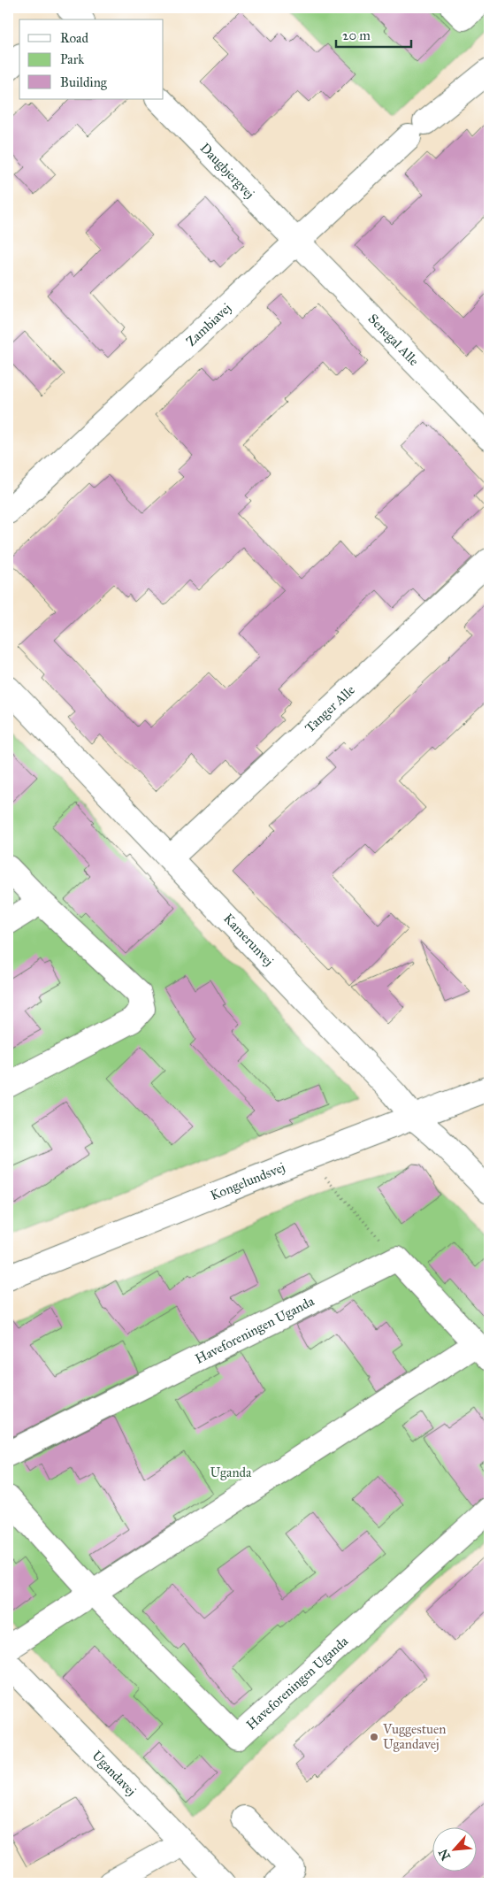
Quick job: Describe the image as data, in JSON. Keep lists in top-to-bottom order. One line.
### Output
{"streets":{"street":["Daugbjergvej","Zambiavej","Senegal Alle","Tanger Alle","Kamerunvej","Kongelundsvej","Haveforeningen Uganda","Ugandavej"]},"crossings":[["Daugbjergvej","Zambiavej"],["Daugbjergvej","Senegal Alle"],["Zambiavej","Senegal Alle"],["Tanger Alle","Kamerunvej"],["Kamerunvej","Kongelundsvej"]],"parks":["Uganda"],"places":["Vuggestuen Ugandavej"],"legend":["Road","Park","Building"],"scale_bar":"20 m","north":"bottom left"}
